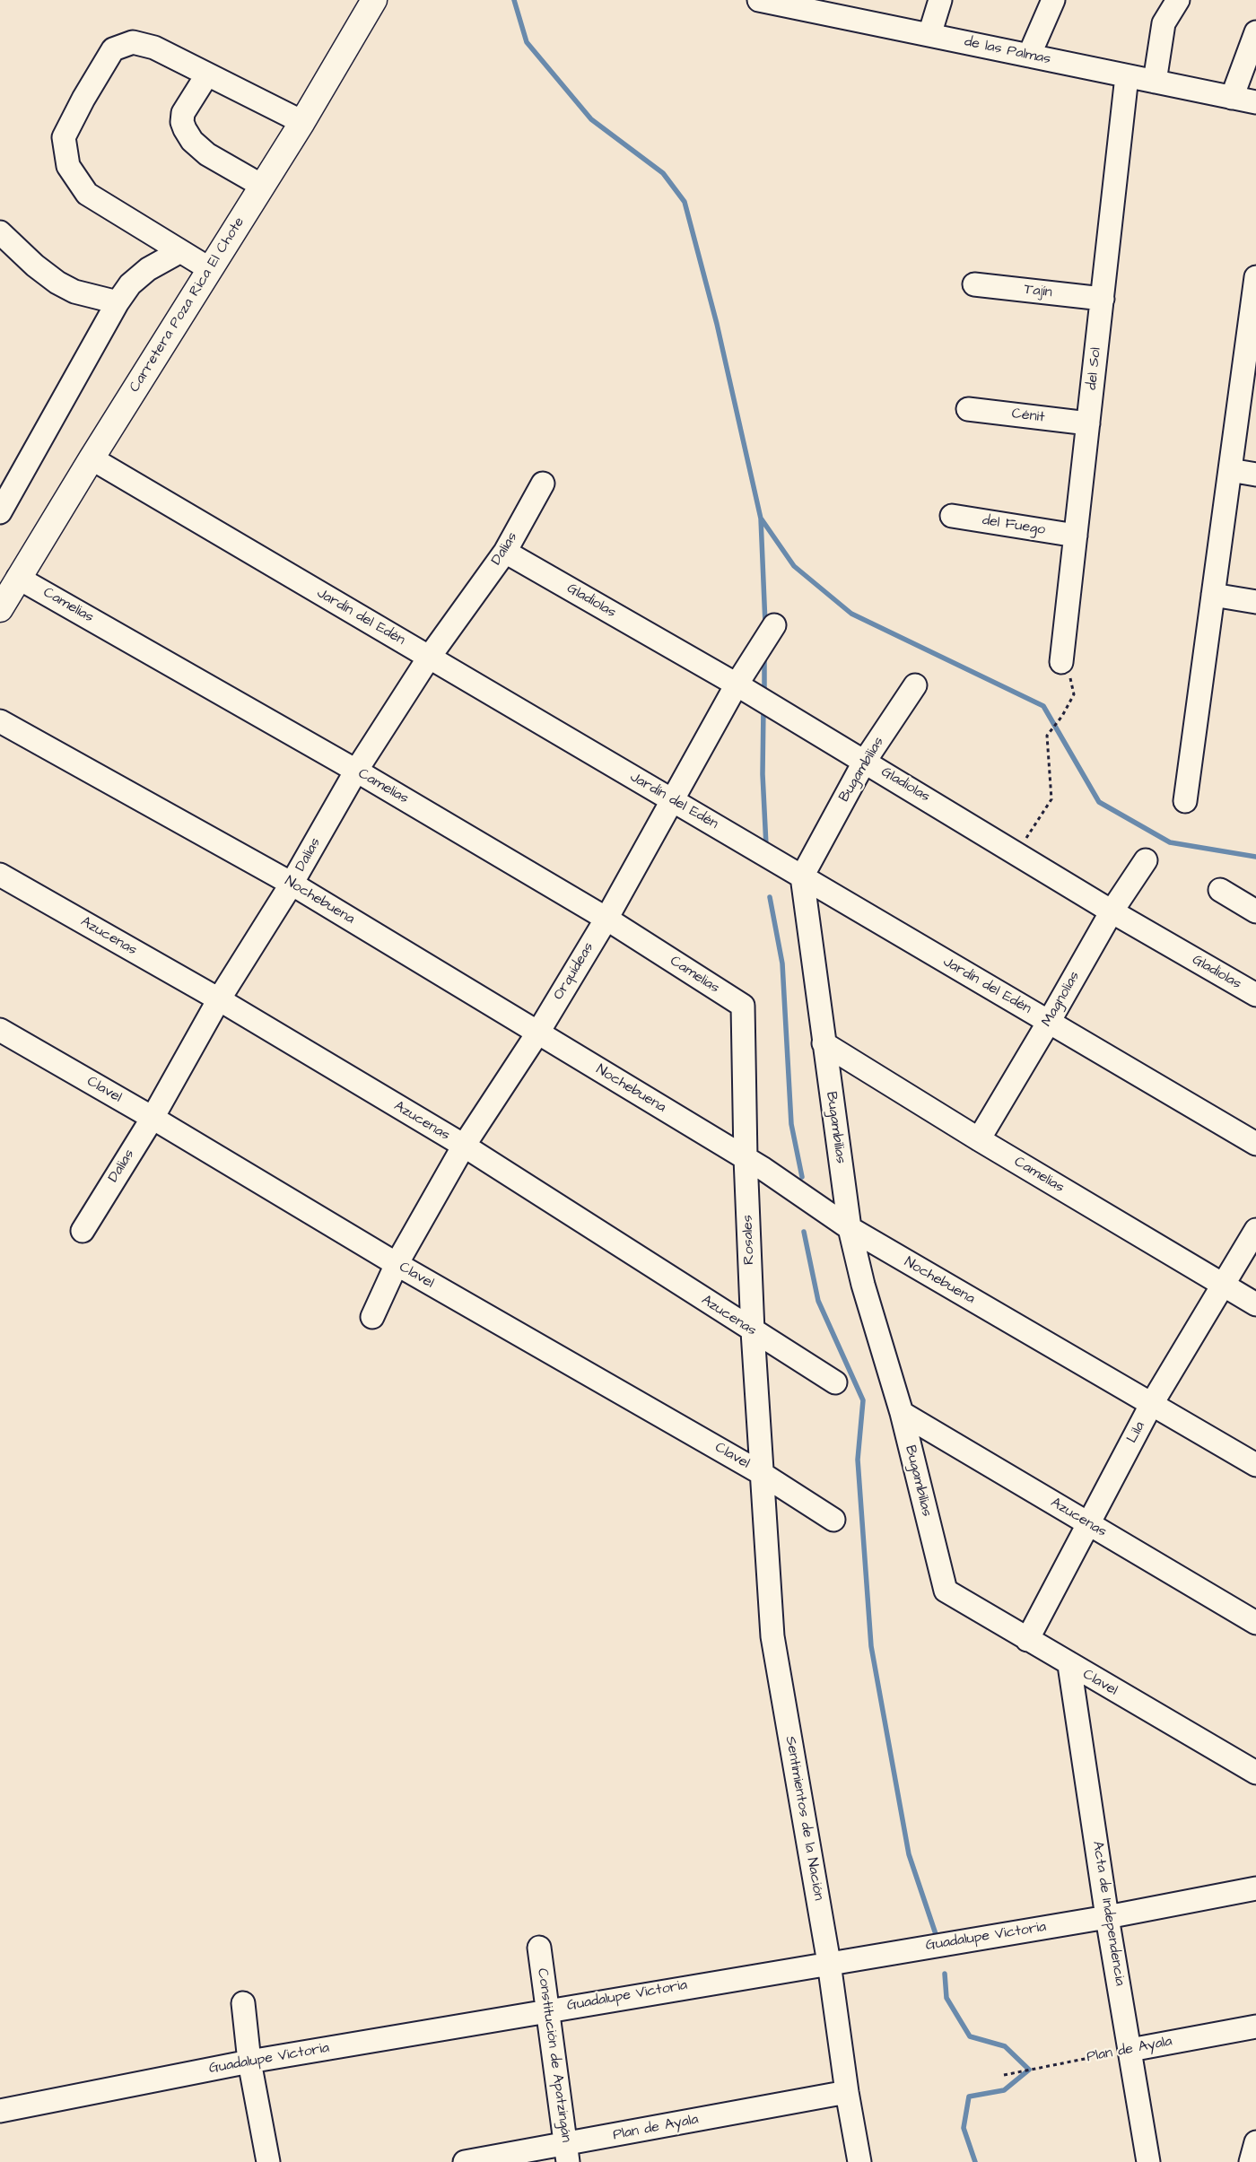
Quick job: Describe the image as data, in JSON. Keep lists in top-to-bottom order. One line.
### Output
{"streets":{"main road":["Carretera Poza Rica El Chote"],"street":["de las Palmas","Tajín","del Sol","Cénit","del Fuego","Dalias","Gladiolas","Camelias","Jardín del Edén","Bugambilias","Nochebuena","Azucenas","Orquídeas","Magnolias","Clavel","Rosales","Lila","Sentimientos de la Nación","Acta de Independencia","Guadalupe Victoria","Plan de Ayala","Constitución de Apatzingán"]},"crossings":[["de las Palmas","del Sol"],["Tajín","del Sol"],["Carretera Poza Rica El Chote","Camelias"],["Carretera Poza Rica El Chote","Jardín del Edén"],["del Sol","Cénit"],["del Sol","del Fuego"],["Dalias","Gladiolas"],["Dalias","Camelias"],["Dalias","Jardín del Edén"],["Dalias","Nochebuena"],["Dalias","Azucenas"],["Dalias","Clavel"],["Gladiolas","Bugambilias"],["Gladiolas","Orquídeas"],["Gladiolas","Magnolias"],["Camelias","Bugambilias"],["Camelias","Orquídeas"],["Camelias","Magnolias"],["Camelias","Rosales"],["Camelias","Lila"],["Jardín del Edén","Bugambilias"],["Jardín del Edén","Orquídeas"],["Jardín del Edén","Magnolias"],["Bugambilias","Nochebuena"],["Bugambilias","Azucenas"],["Bugambilias","Clavel"],["Nochebuena","Orquídeas"],["Nochebuena","Rosales"],["Nochebuena","Lila"],["Azucenas","Orquídeas"],["Azucenas","Rosales"],["Azucenas","Lila"],["Orquídeas","Clavel"],["Clavel","Rosales"],["Clavel","Lila"],["Clavel","Sentimientos de la Nación"],["Clavel","Acta de Independencia"],["Rosales","Sentimientos de la Nación"],["Sentimientos de la Nación","Guadalupe Victoria"],["Sentimientos de la Nación","Plan de Ayala"],["Acta de Independencia","Guadalupe Victoria"],["Acta de Independencia","Plan de Ayala"],["Guadalupe Victoria","Constitución de Apatzingán"],["Plan de Ayala","Constitución de Apatzingán"]]}
